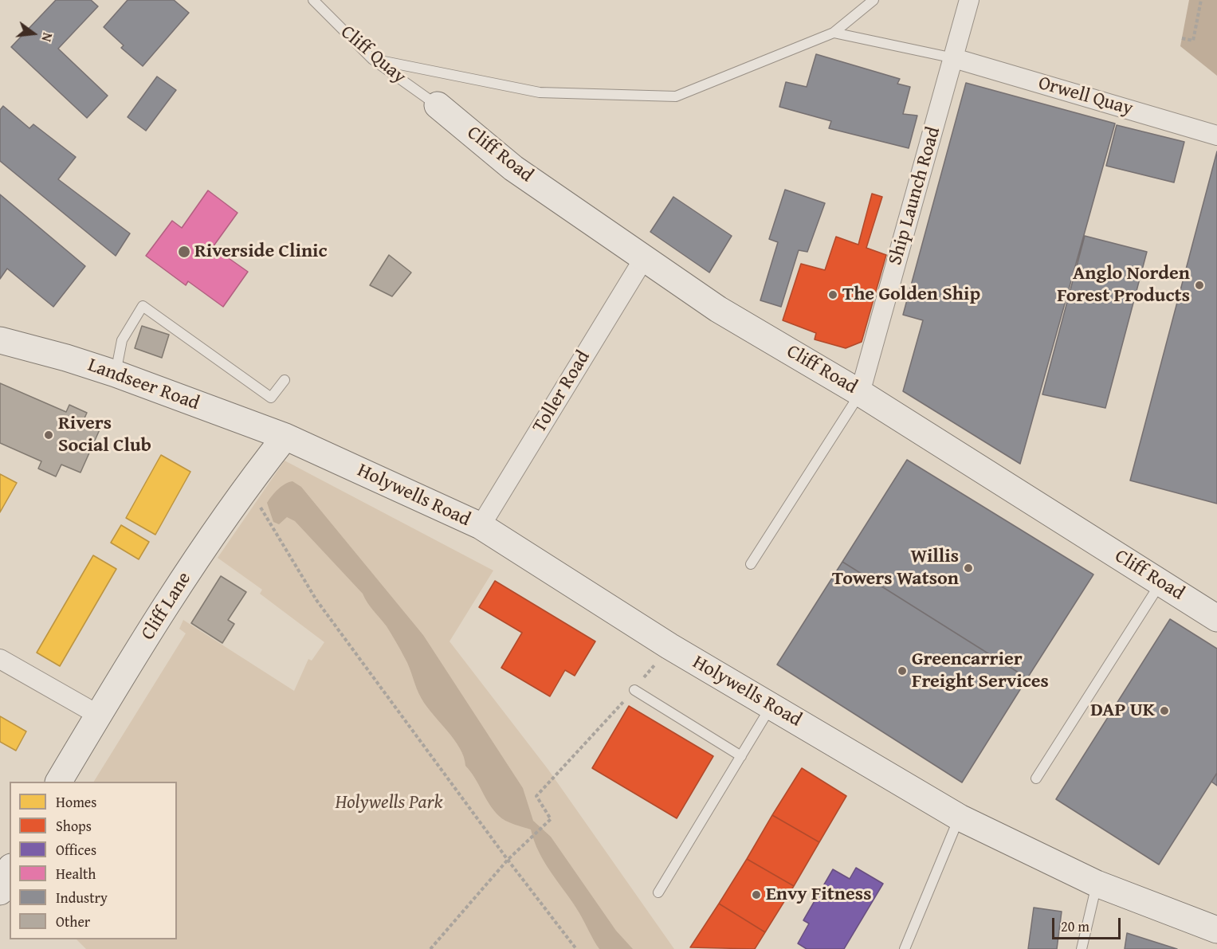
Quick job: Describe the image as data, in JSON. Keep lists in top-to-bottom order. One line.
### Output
{"streets":{"street":["Orwell Quay","Cliff Road","Ship Launch Road","Landseer Road","Toller Road","Holywells Road","Cliff Lane"],"lane":["Cliff Quay"]},"crossings":[["Cliff Quay","Cliff Road"],["Orwell Quay","Ship Launch Road"],["Cliff Road","Ship Launch Road"],["Cliff Road","Toller Road"],["Landseer Road","Holywells Road"],["Landseer Road","Cliff Lane"],["Toller Road","Holywells Road"],["Holywells Road","Cliff Lane"]],"parks":["Holywells Park"],"places":["Riverside Clinic","Anglo Norden Forest Products","The Golden Ship","Rivers Social Club","Willis Towers Watson","Greencarrier Freight Services","DAP UK","Envy Fitness"],"legend":["Homes","Shops","Offices","Health","Industry","Other"],"scale_bar":"20 m","north":"right"}
